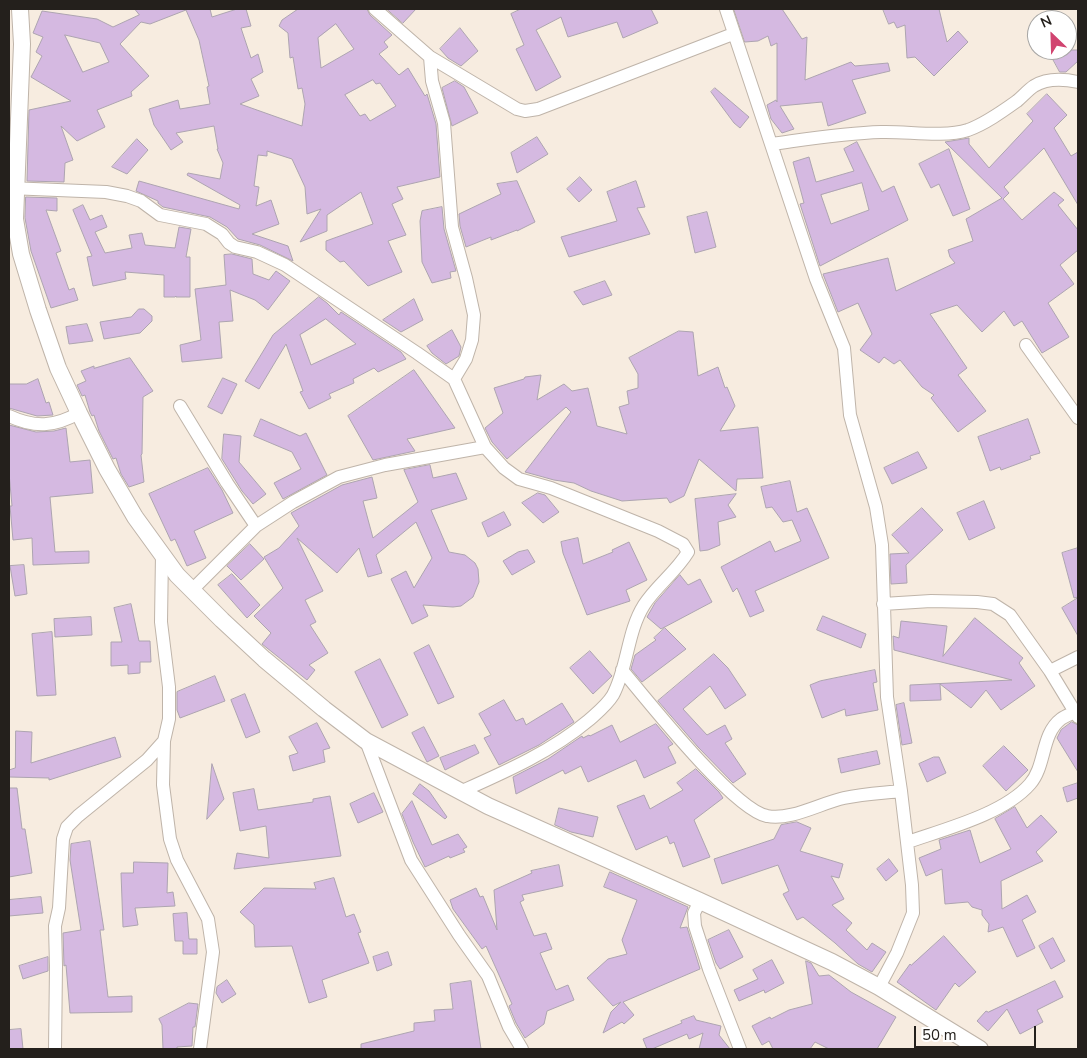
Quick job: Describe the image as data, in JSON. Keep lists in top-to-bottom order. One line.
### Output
{"scale_bar":"50 m","north":"top left"}
